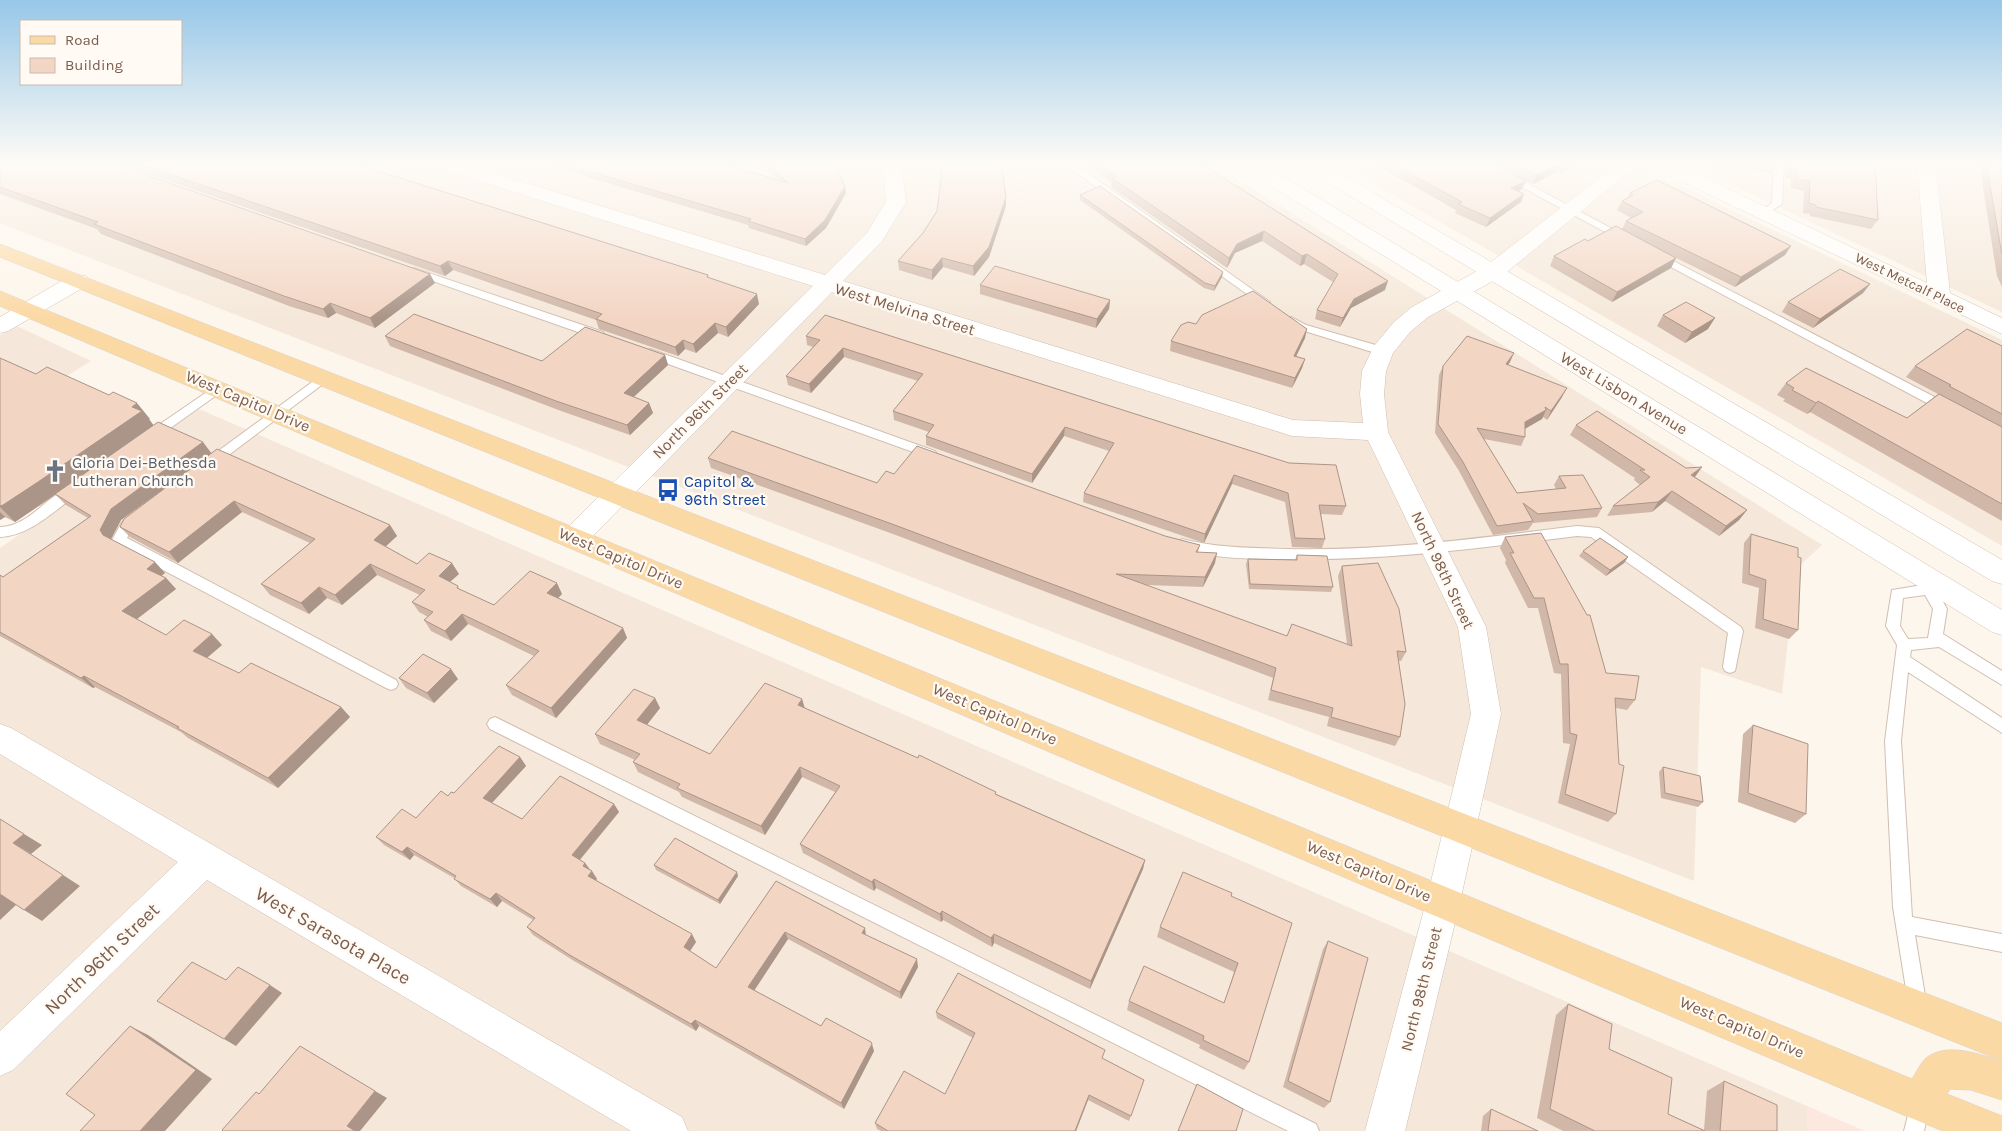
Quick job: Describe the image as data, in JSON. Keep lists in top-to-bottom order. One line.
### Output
{"streets":{"main road":["West Capitol Drive"],"street":["West Metcalf Place","West Melvina Street","West Lisbon Avenue","North 96th Street","North 98th Street","West Sarasota Place"]},"crossings":[["West Melvina Street","North 96th Street"],["West Melvina Street","North 98th Street"],["West Lisbon Avenue","North 98th Street"],["West Capitol Drive","North 96th Street"],["West Capitol Drive","North 98th Street"],["North 96th Street","West Sarasota Place"]],"places":{"church":["Gloria Dei-Bethesda Lutheran Church"],"bus stop":["Capitol & 96th Street"]},"legend":["Road","Building"]}
